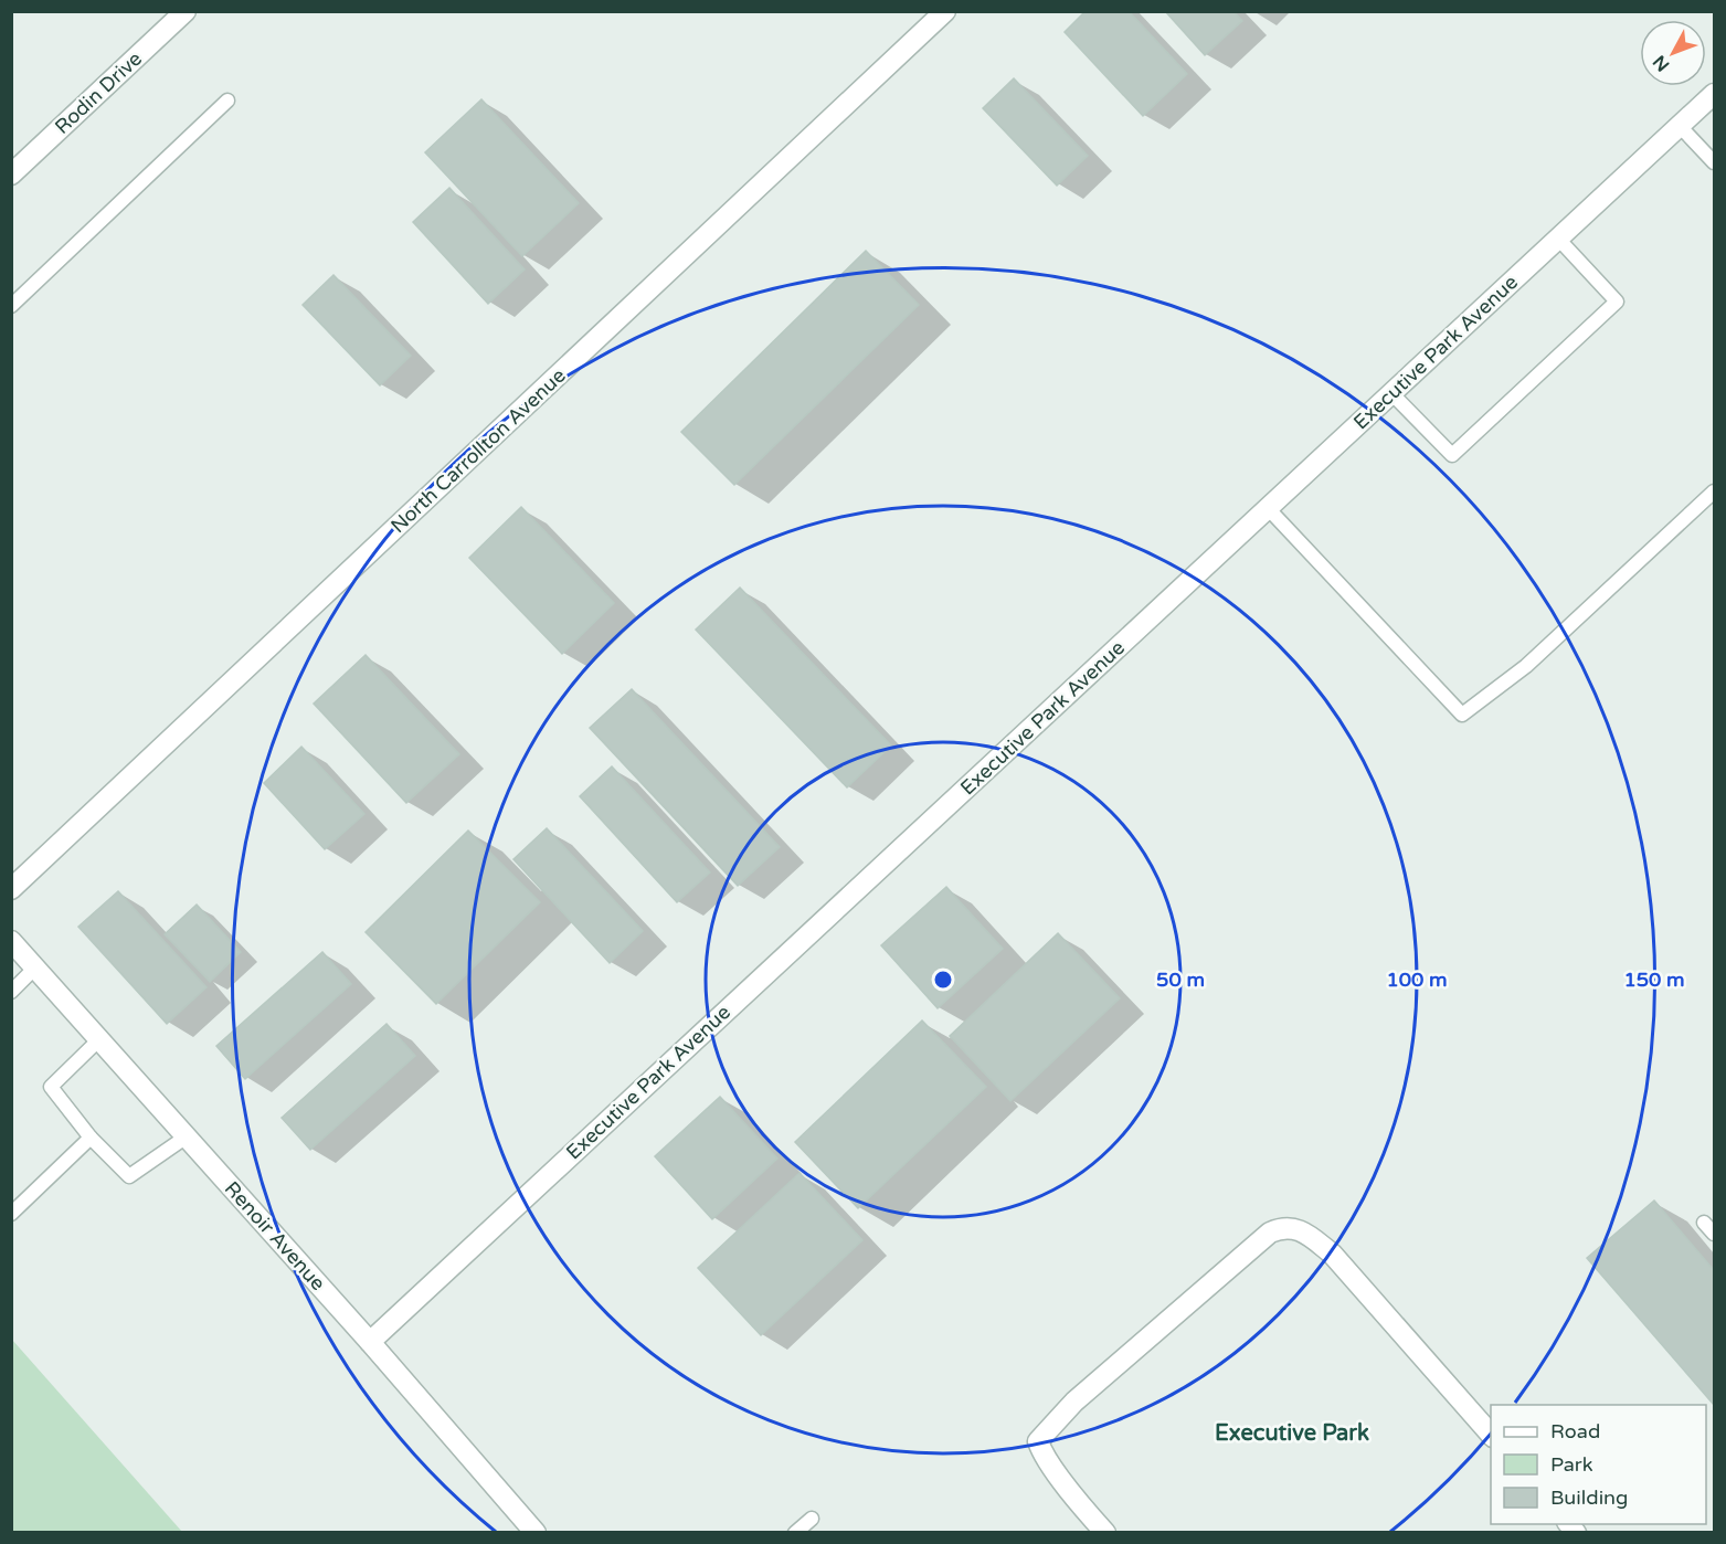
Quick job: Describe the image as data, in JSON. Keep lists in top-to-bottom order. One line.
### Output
{"streets":{"street":["Rodin Drive","Executive Park Avenue","North Carrollton Avenue","Renoir Avenue"]},"crossings":[["Executive Park Avenue","Renoir Avenue"]],"districts":["Executive Park"],"legend":["Road","Park","Building"],"north":"bottom left","rings":["50 m","100 m","150 m"]}
